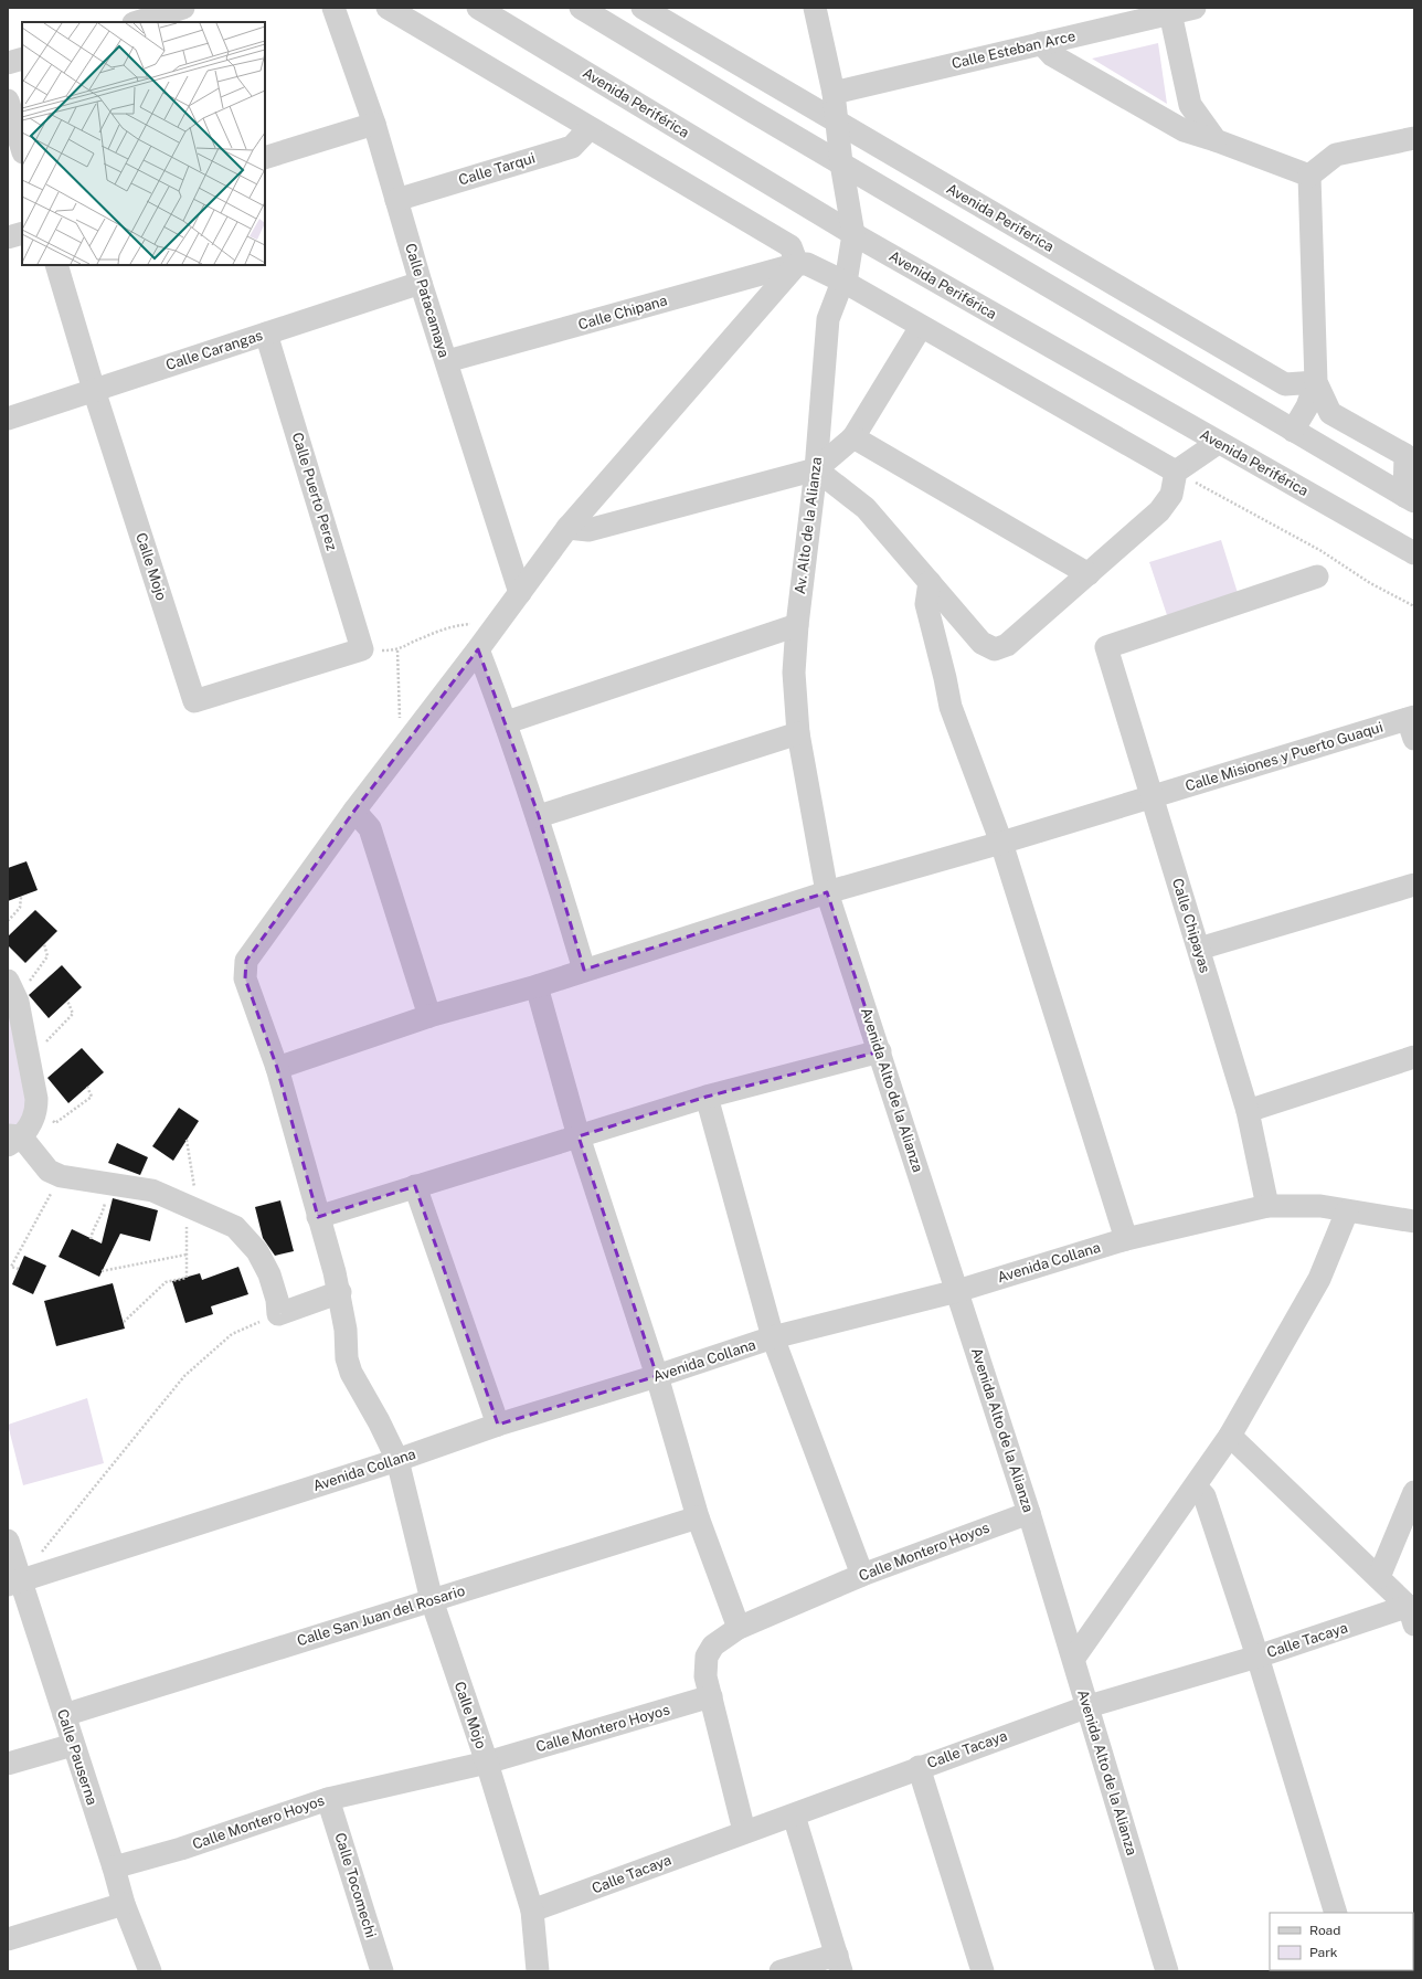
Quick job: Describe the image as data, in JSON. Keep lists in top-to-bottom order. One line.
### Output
{"streets":{"street":["Calle Esteban Arce","Avenida Periférica","Calle Tarqui","Avenida Periferica","Calle Patacamaya","Calle Chipana","Calle Carangas","Calle Puerto Perez","Av. Alto de la Alianza","Calle Mojo","Calle Misiones y Puerto Guaqui","Calle Chipayas","Avenida Alto de la Alianza","Avenida Collana","Calle Montero Hoyos","Calle San Juan del Rosario","Calle Tacaya","Calle Pauserna","Calle Tocomechi"]},"crossings":[["Calle Esteban Arce","Av. Alto de la Alianza"],["Avenida Periférica","Av. Alto de la Alianza"],["Calle Tarqui","Calle Patacamaya"],["Avenida Periferica","Av. Alto de la Alianza"],["Calle Patacamaya","Calle Chipana"],["Calle Patacamaya","Calle Carangas"],["Calle Patacamaya","Calle Mojo"],["Calle Chipana","Calle Mojo"],["Calle Carangas","Calle Puerto Perez"],["Calle Carangas","Calle Mojo"],["Calle Puerto Perez","Calle Mojo"],["Av. Alto de la Alianza","Calle Misiones y Puerto Guaqui"],["Av. Alto de la Alianza","Avenida Alto de la Alianza"],["Calle Mojo","Calle Misiones y Puerto Guaqui"],["Calle Mojo","Avenida Collana"],["Calle Mojo","Calle Montero Hoyos"],["Calle Mojo","Calle San Juan del Rosario"],["Calle Mojo","Calle Tacaya"],["Calle Misiones y Puerto Guaqui","Calle Chipayas"],["Calle Misiones y Puerto Guaqui","Avenida Alto de la Alianza"],["Calle Chipayas","Avenida Collana"],["Avenida Alto de la Alianza","Avenida Collana"],["Avenida Alto de la Alianza","Calle Montero Hoyos"],["Avenida Alto de la Alianza","Calle Tacaya"],["Avenida Collana","Calle Pauserna"],["Calle Montero Hoyos","Calle Pauserna"],["Calle Montero Hoyos","Calle Tocomechi"],["Calle San Juan del Rosario","Calle Pauserna"]],"legend":["Road","Park"]}
